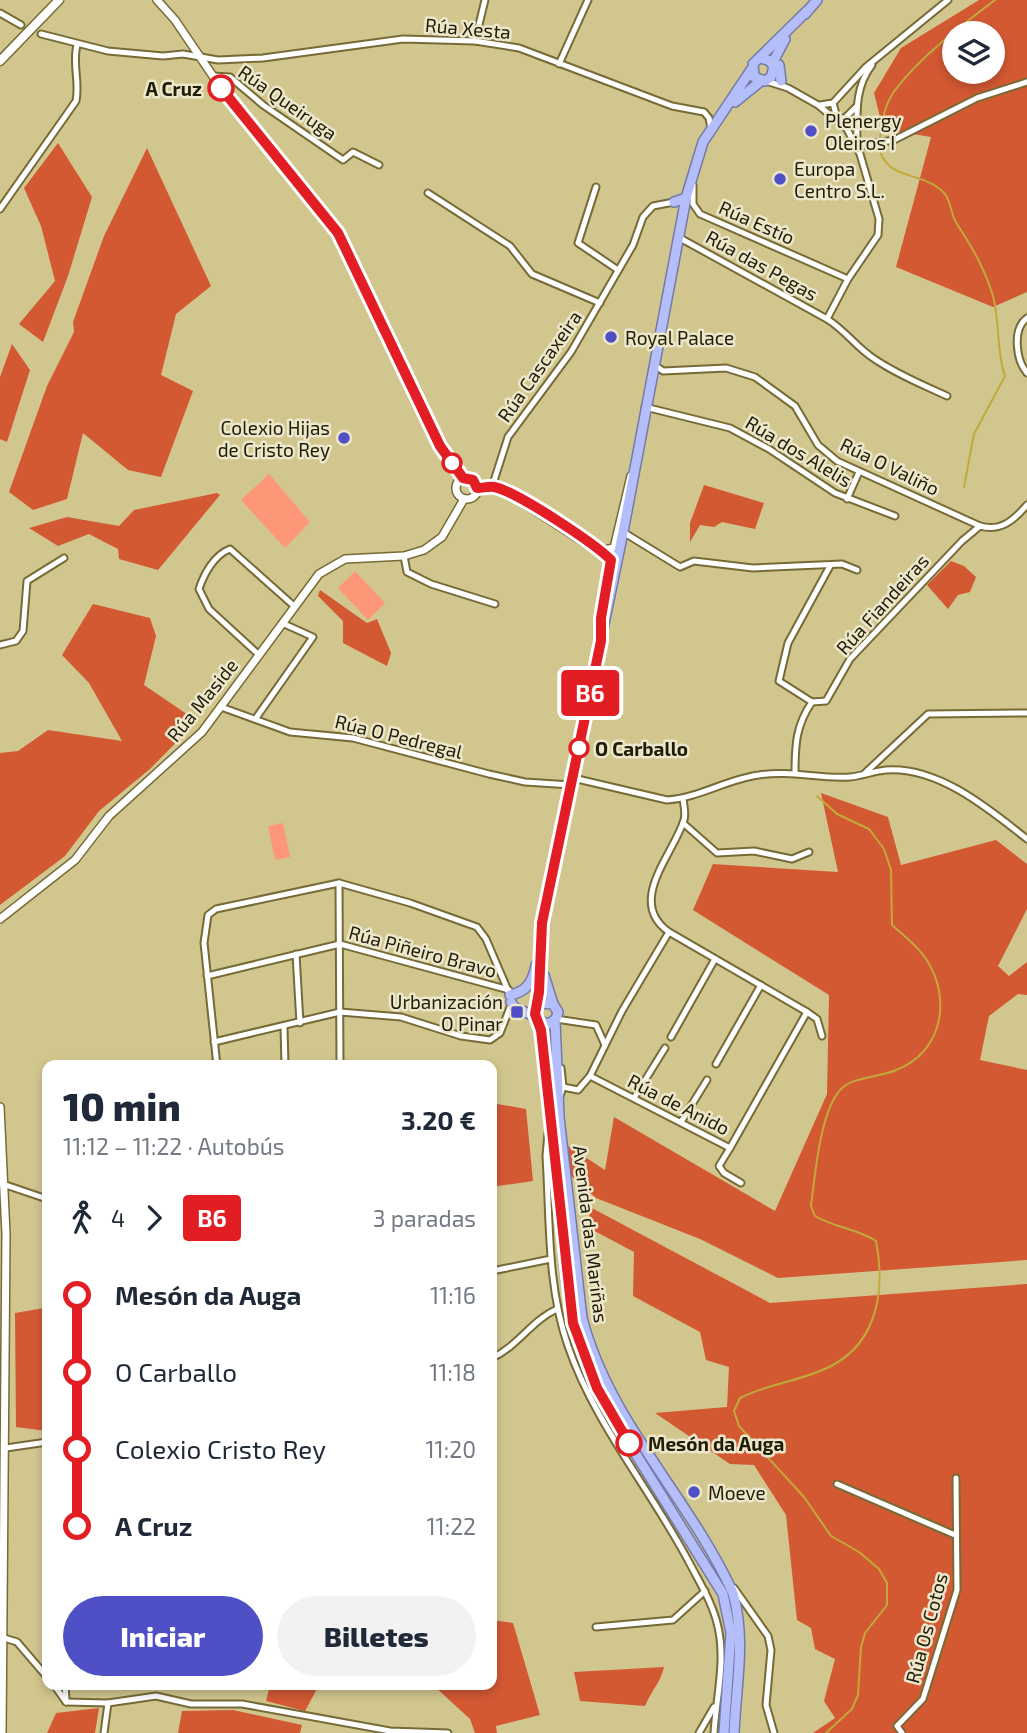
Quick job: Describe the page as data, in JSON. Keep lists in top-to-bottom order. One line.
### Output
{"streets":{"highway":["Avenida das Mariñas"],"street":["Rúa Xesta","Rúa Queiruga","Rúa Estío","Rúa das Pegas","Rúa Cascaxeira","Rúa dos Alelis","Rúa O Valiño","Rúa Fiandeiras","Rúa Maside","Rúa O Pedregal","Rúa Piñeiro Bravo","Rúa de Anido","Rúa Os Cotos"]},"crossings":[["Rúa Xesta","Rúa Estío"],["Rúa Xesta","Rúa das Pegas"],["Rúa Estío","Rúa das Pegas"],["Rúa O Valiño","Rúa Fiandeiras"],["Rúa Maside","Rúa O Pedregal"]],"places":{"other":["A Cruz","Plenergy Oleiros I","Europa Centro S.L.","Royal Palace","Colexio Hijas de Cristo Rey","O Carballo","Mesón da Auga","Moeve"],"transit":["Urbanización O Pinar"]},"lines":["bus line B6"],"page":{"on_map":"B6","heading":["10 min","11:12 – 11:22 · Autobús","3.20 €"],"legs":["4","B6","3 paradas"],"list":[{"name":"Mesón da Auga","value":"11:16"},{"name":"O Carballo","value":"11:18"},{"name":"Colexio Cristo Rey","value":"11:20"},{"name":"A Cruz","value":"11:22"}],"buttons":["Iniciar","Billetes"]}}
